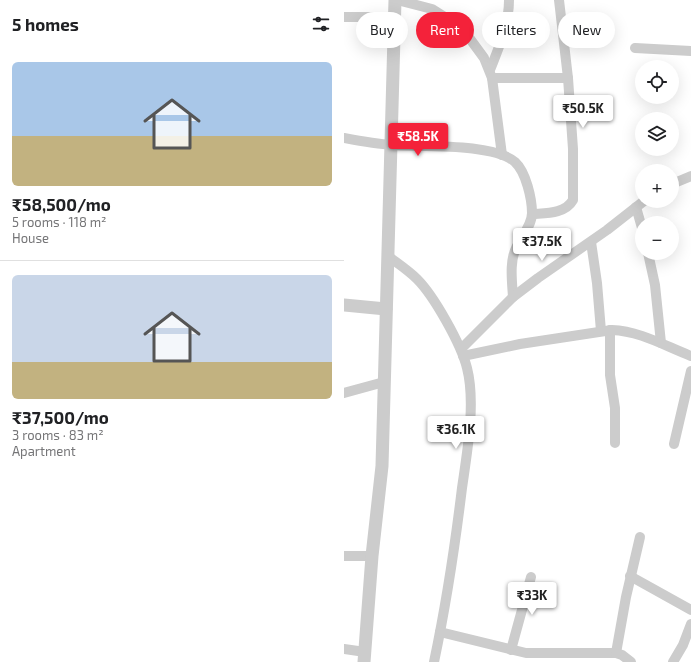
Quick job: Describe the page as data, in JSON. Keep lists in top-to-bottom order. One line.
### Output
{"page":{"heading":"5 homes","chip":["Buy","Rent","Filters","New"],"list":[{"name":"₹58,500/mo","note":"5 rooms · 118 m² · House"},{"name":"₹37,500/mo","note":"3 rooms · 83 m² · Apartment"}],"map_buttons":["+","−"],"price":["₹50.5K","₹58.5K","₹37.5K","₹36.1K","₹33K"]}}
